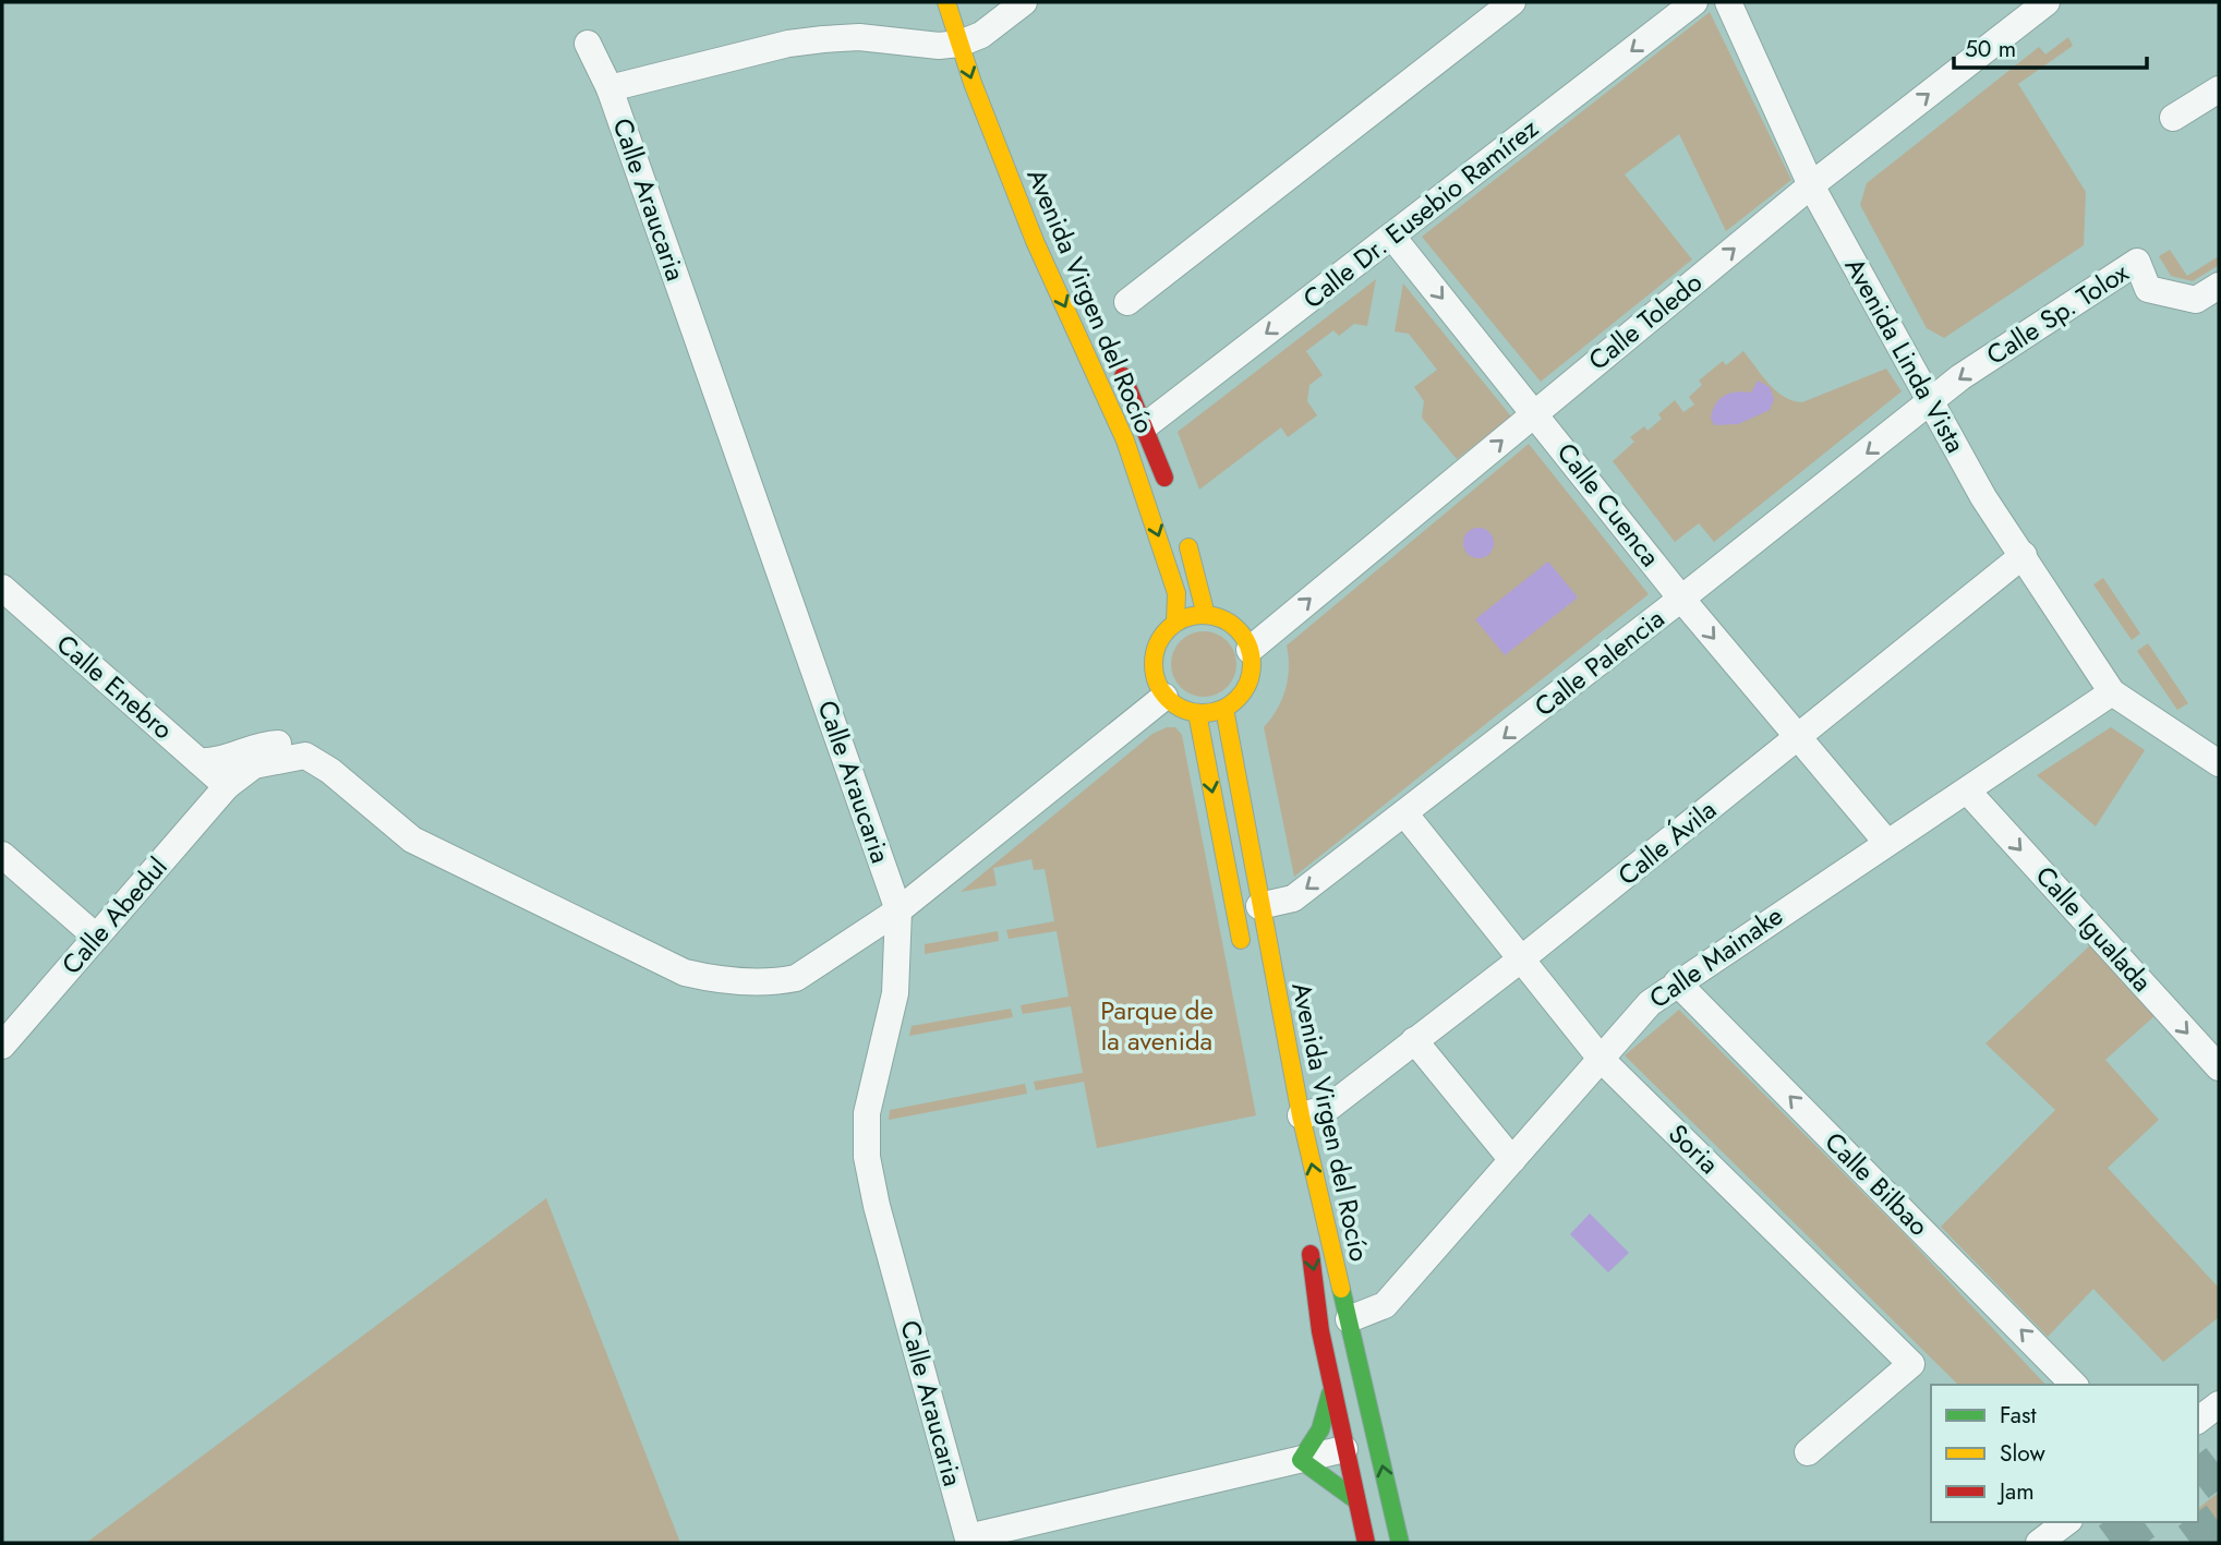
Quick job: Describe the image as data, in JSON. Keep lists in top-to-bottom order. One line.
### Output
{"streets":{"street":["Calle Araucaria","Calle Dr. Eusebio Ramírez","Avenida Virgen del Rocío","Calle Sp. Tolox","Calle Toledo","Avenida Linda Vista","Calle Cuenca","Calle Palencia","Calle Enebro","Calle Ávila","Calle Abedul","Calle Igualada","Calle Mainake","Soria","Calle Bilbao"]},"crossings":[["Calle Dr. Eusebio Ramírez","Avenida Virgen del Rocío"],["Calle Dr. Eusebio Ramírez","Calle Cuenca"],["Avenida Virgen del Rocío","Calle Toledo"],["Avenida Virgen del Rocío","Calle Palencia"],["Avenida Virgen del Rocío","Calle Ávila"],["Avenida Virgen del Rocío","Calle Mainake"],["Calle Sp. Tolox","Avenida Linda Vista"],["Calle Sp. Tolox","Calle Palencia"],["Calle Toledo","Avenida Linda Vista"],["Calle Toledo","Calle Cuenca"],["Avenida Linda Vista","Calle Palencia"],["Avenida Linda Vista","Calle Ávila"],["Avenida Linda Vista","Calle Mainake"],["Calle Cuenca","Calle Palencia"],["Calle Cuenca","Calle Ávila"],["Calle Cuenca","Calle Mainake"],["Calle Palencia","Soria"],["Calle Enebro","Calle Abedul"],["Calle Ávila","Soria"],["Calle Igualada","Calle Mainake"],["Calle Mainake","Soria"],["Calle Mainake","Calle Bilbao"]],"one_way":["Calle Sp. Tolox","Calle Toledo","Calle Cuenca","Calle Palencia","Calle Bilbao"],"parks":["Parque de la avenida"],"legend":["Fast","Slow","Jam"],"scale_bar":"50 m"}
